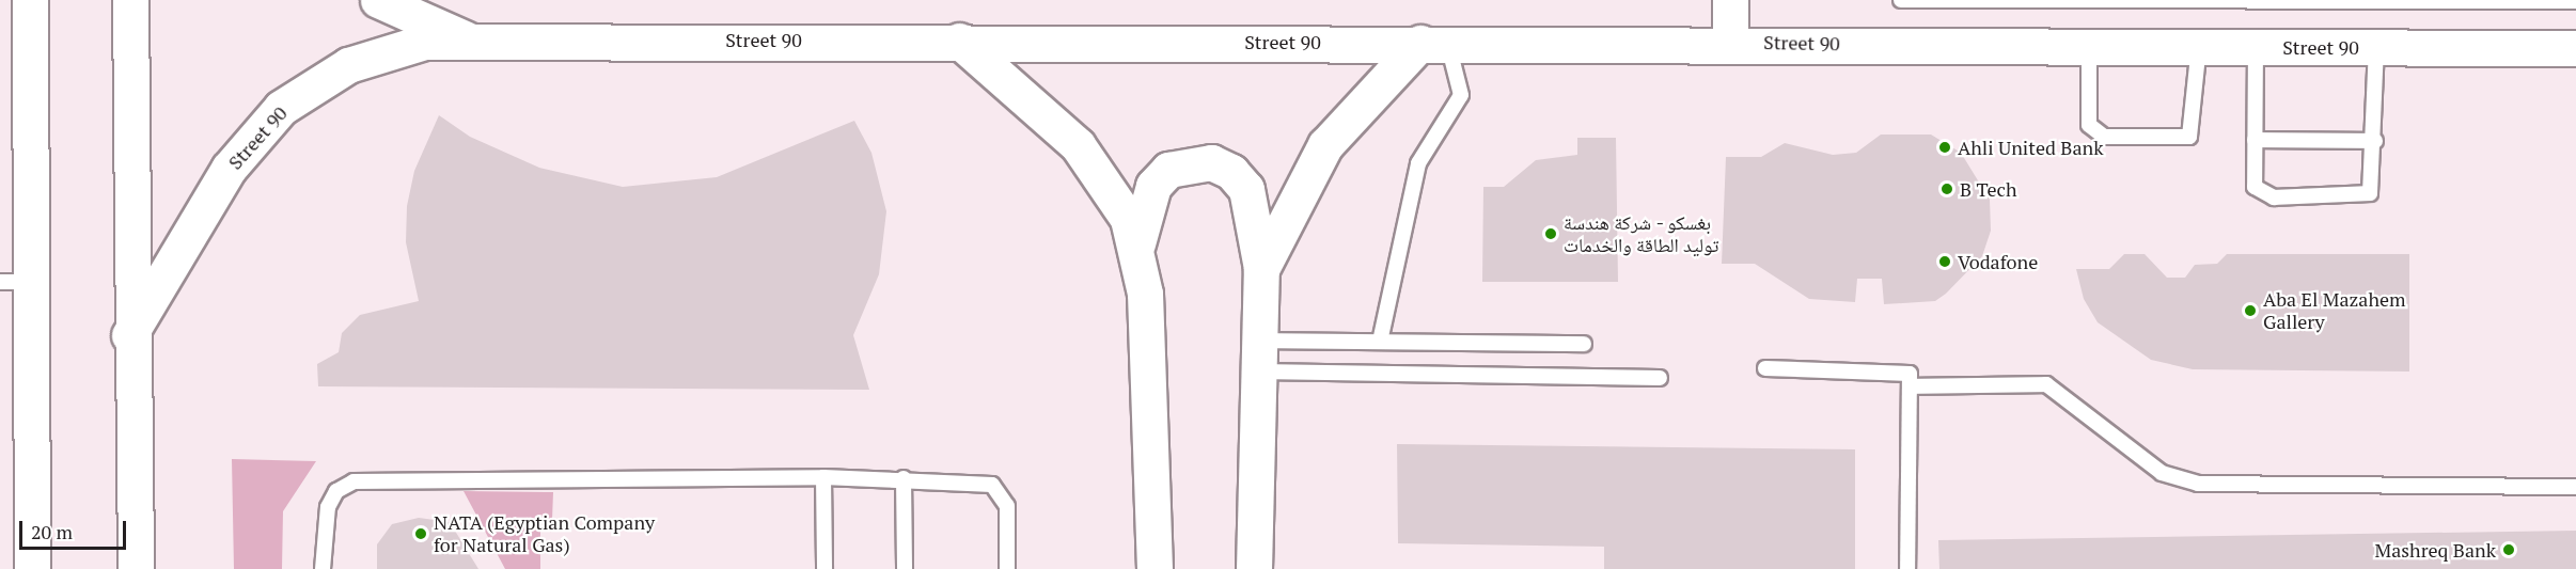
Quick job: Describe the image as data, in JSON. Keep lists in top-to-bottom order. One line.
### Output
{"streets":{"street":["Street 90"]},"places":["Ahli United Bank","B Tech","بغسكو - شركة هندسة توليد الطاقة والخدمات","Vodafone","Aba El Mazahem Gallery","NATA (Egyptian Company for Natural Gas)","Mashreq Bank"],"scale_bar":"20 m"}
